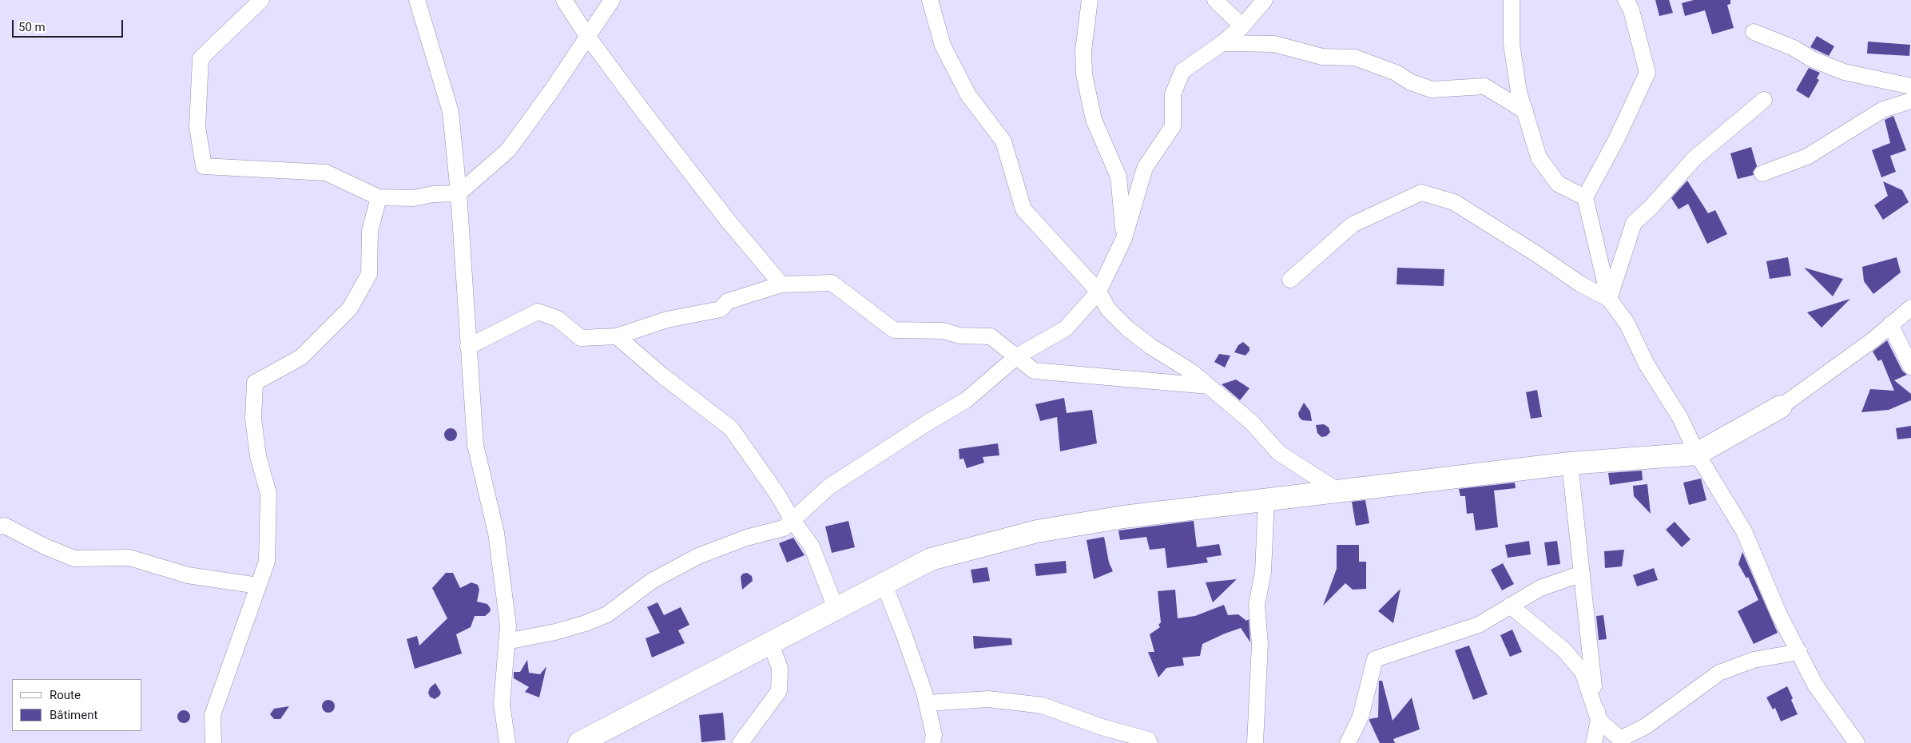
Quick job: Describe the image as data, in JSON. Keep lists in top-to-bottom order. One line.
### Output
{"legend":["Route","Bâtiment"],"scale_bar":"50 m"}
